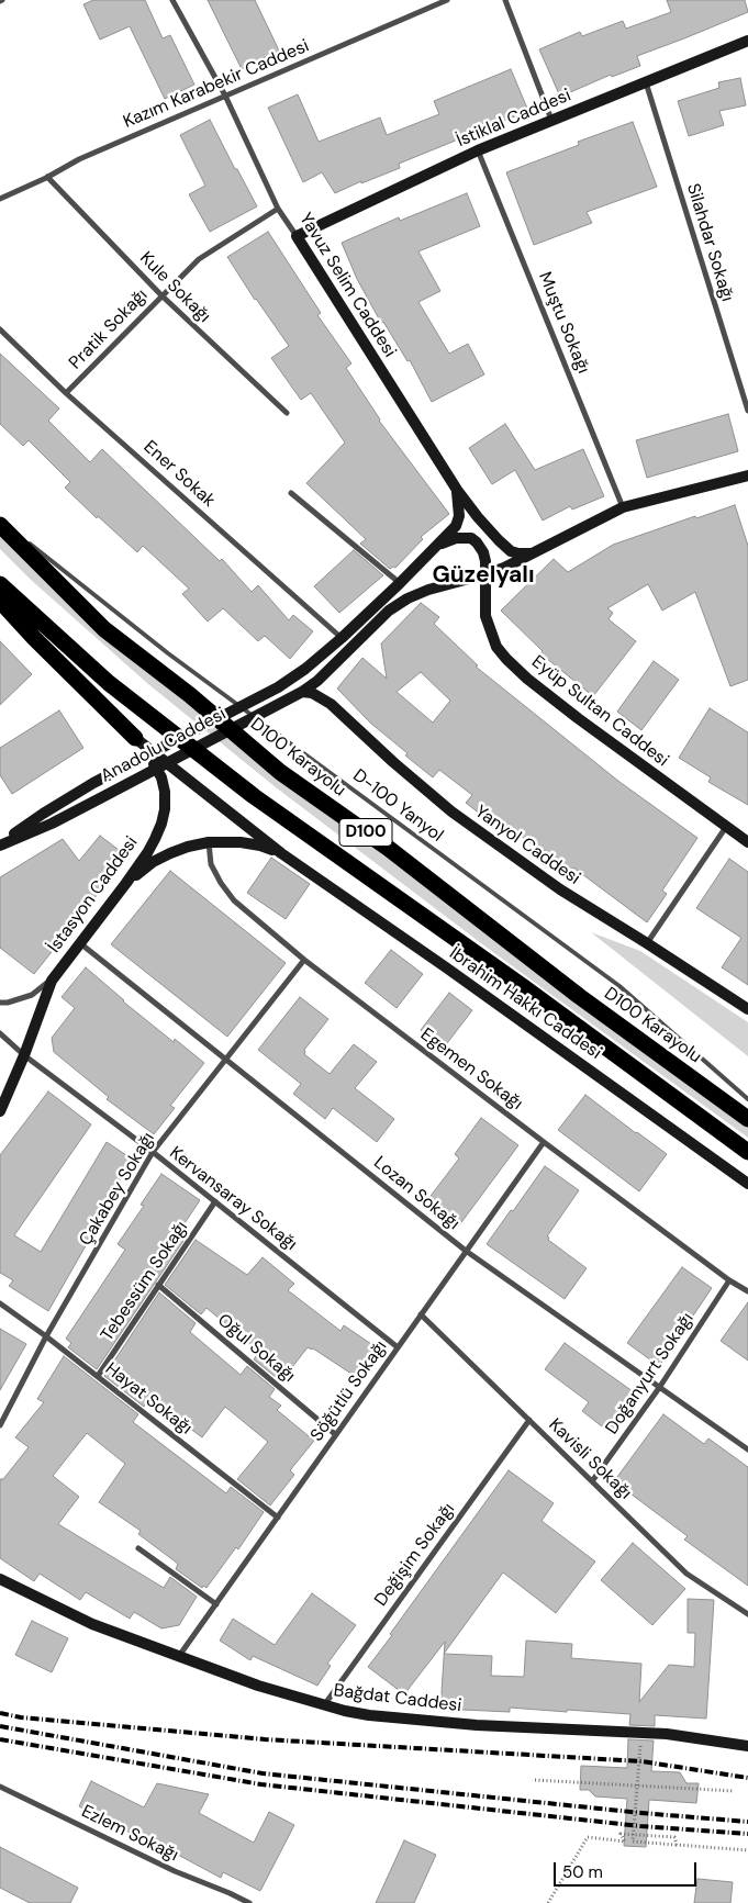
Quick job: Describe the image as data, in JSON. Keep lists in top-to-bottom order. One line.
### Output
{"streets":{"highway":["D100 Karayolu","D100"],"street":["Kazım Karabekir Caddesi","İstiklal Caddesi","Silahdar Sokağı","Yavuz Selim Caddesi","Kule Sokağı","Muştu Sokağı","Pratik Sokağı","Ener Sokak","Eyüp Sultan Caddesi","Anadolu Caddesi","Yanyol Caddesi","İstasyon Caddesi","İbrahim Hakkı Caddesi","Egemen Sokağı","Çakabey Sokağı","Lozan Sokağı","Kervansaray Sokağı","Tebessüm Sokağı","Oğul Sokağı","Doğanyurt Sokağı","Söğütlü Sokağı","Hayat Sokağı","Kavisli Sokağı","Değişim Sokağı","Bağdat Caddesi","Ezlem Sokağı"],"lane":["D-100 Yanyol"]},"crossings":[["Kazım Karabekir Caddesi","Yavuz Selim Caddesi"],["Kazım Karabekir Caddesi","Kule Sokağı"],["İstiklal Caddesi","Silahdar Sokağı"],["İstiklal Caddesi","Yavuz Selim Caddesi"],["İstiklal Caddesi","Muştu Sokağı"],["Yavuz Selim Caddesi","Pratik Sokağı"],["Yavuz Selim Caddesi","Anadolu Caddesi"],["Kule Sokağı","Pratik Sokağı"],["Muştu Sokağı","Anadolu Caddesi"],["Pratik Sokağı","Ener Sokak"],["Ener Sokak","Anadolu Caddesi"],["Eyüp Sultan Caddesi","Anadolu Caddesi"],["Anadolu Caddesi","Yanyol Caddesi"],["İstasyon Caddesi","Lozan Sokağı"],["İstasyon Caddesi","Kervansaray Sokağı"],["Egemen Sokağı","Çakabey Sokağı"],["Egemen Sokağı","Doğanyurt Sokağı"],["Egemen Sokağı","Söğütlü Sokağı"],["Çakabey Sokağı","Lozan Sokağı"],["Çakabey Sokağı","Kervansaray Sokağı"],["Çakabey Sokağı","Hayat Sokağı"],["Lozan Sokağı","Doğanyurt Sokağı"],["Lozan Sokağı","Söğütlü Sokağı"],["Kervansaray Sokağı","Tebessüm Sokağı"],["Kervansaray Sokağı","Söğütlü Sokağı"],["Tebessüm Sokağı","Oğul Sokağı"],["Tebessüm Sokağı","Hayat Sokağı"],["Oğul Sokağı","Söğütlü Sokağı"],["Doğanyurt Sokağı","Kavisli Sokağı"],["Söğütlü Sokağı","Hayat Sokağı"],["Söğütlü Sokağı","Kavisli Sokağı"],["Söğütlü Sokağı","Bağdat Caddesi"],["Kavisli Sokağı","Değişim Sokağı"],["Değişim Sokağı","Bağdat Caddesi"]],"districts":["Güzelyalı"],"scale_bar":"50 m"}
